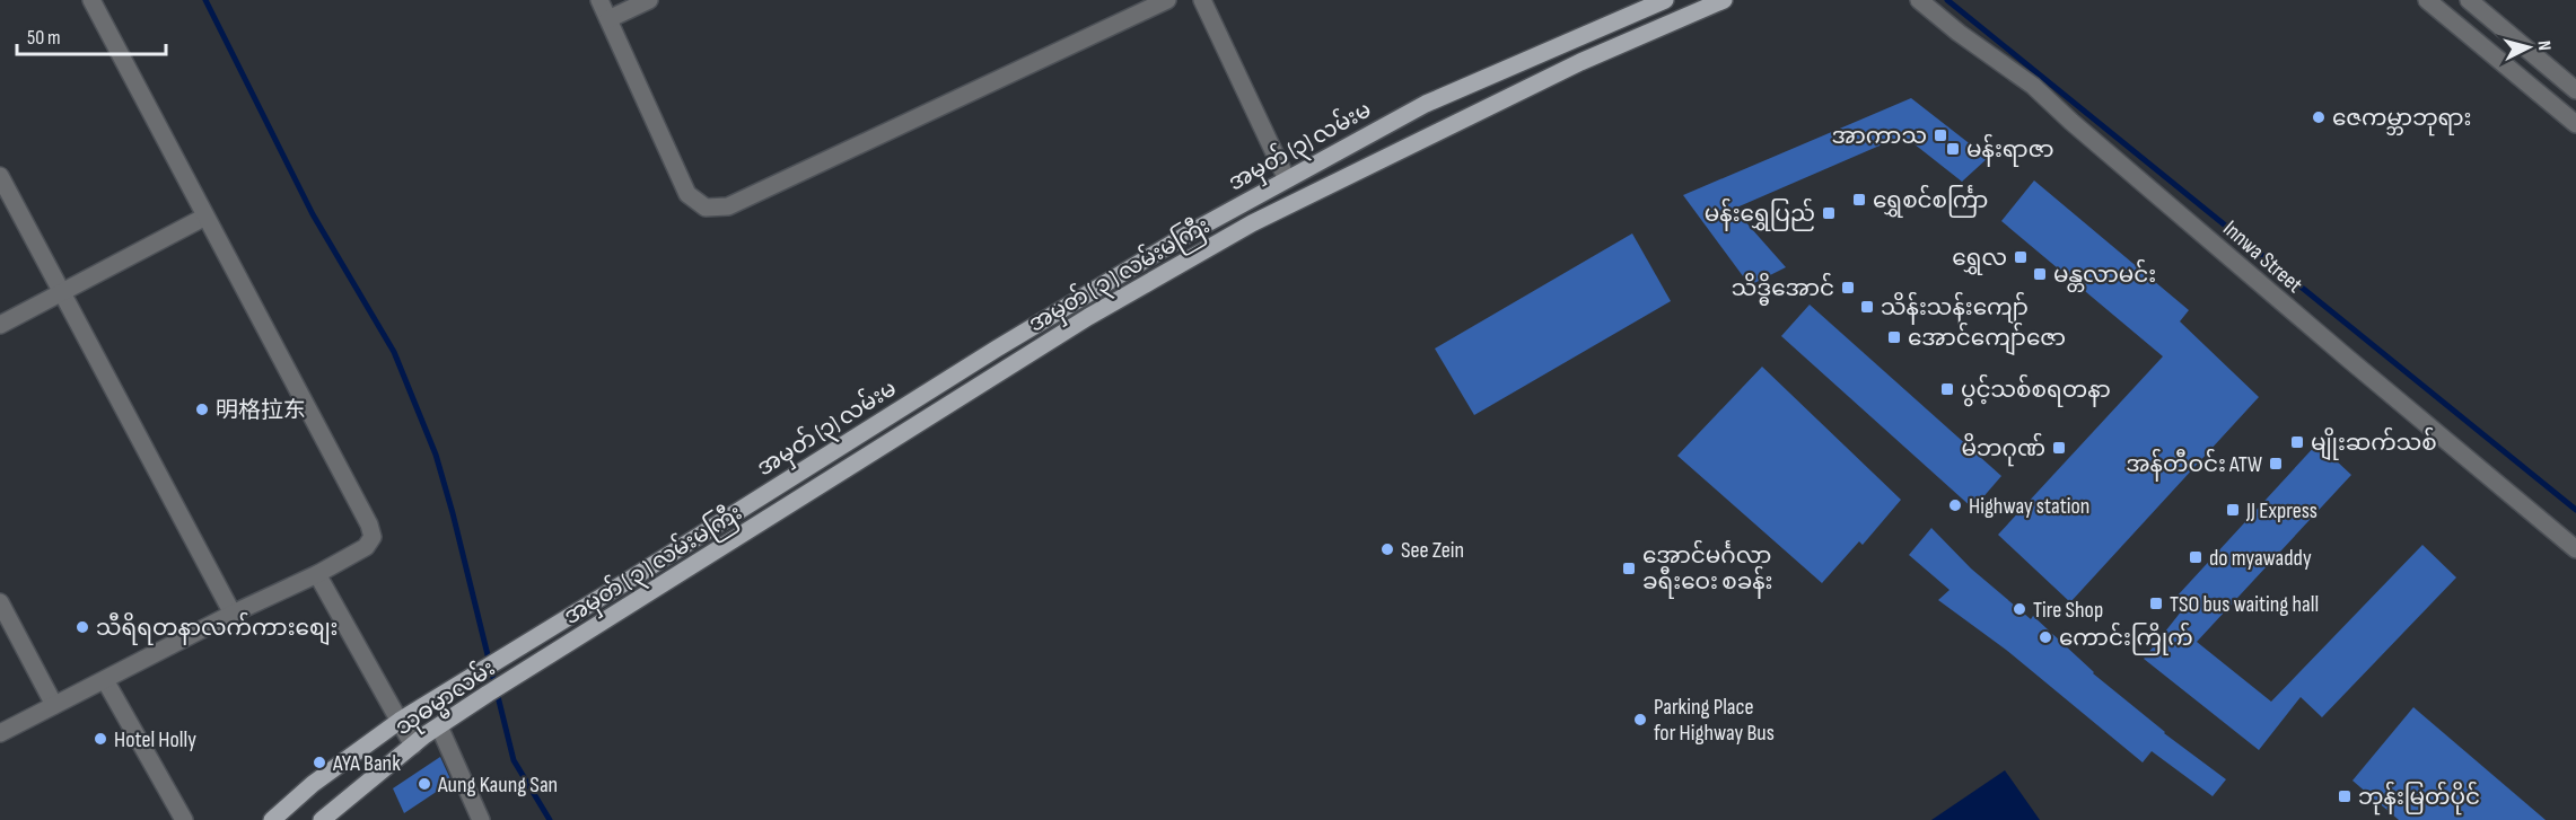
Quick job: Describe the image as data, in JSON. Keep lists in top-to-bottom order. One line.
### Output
{"streets":{"main road":["အမှတ် (၃) လမ်းမ","အမှတ် ( ၃ ) လမ်းမကြီး","သုဓမ္မာလမ်း"],"street":["Innwa Street"]},"crossings":[["အမှတ် (၃) လမ်းမ","သုဓမ္မာလမ်း"],["အမှတ် ( ၃ ) လမ်းမကြီး","သုဓမ္မာလမ်း"]],"places":{"other":["ဇေကမ္ဘာဘုရား","明格拉东","Highway station","See Zein","Tire Shop","သီရိရတနာလက်ကားစျေး","ကောင်းကြိုက်","Parking Place for Highway Bus","Hotel Holly","AYA Bank","Aung Kaung San"],"transit":["အာကာသ","မန်းရာဇာ","ရွှေစင်စင်္ကြာ","မန်းရွှေပြည်","ရွှေလ","မန္တလာမင်း","သိဒ္ဓိအောင်","သိန်းသန်းကျော်","အောင်ကျော်ဇော","ပွင့်သစ်စရတနာ","မျိုးဆက်သစ်","မိဘဂုဏ်","အန်တီဝင်း ATW","JJ Express","do myawaddy","အောင်မင်္ဂလာ ခရီးဝေး စခန်း","TSO bus waiting hall","ဘုန်းမြတ်ပိုင်"]},"scale_bar":"50 m","north":"right"}
